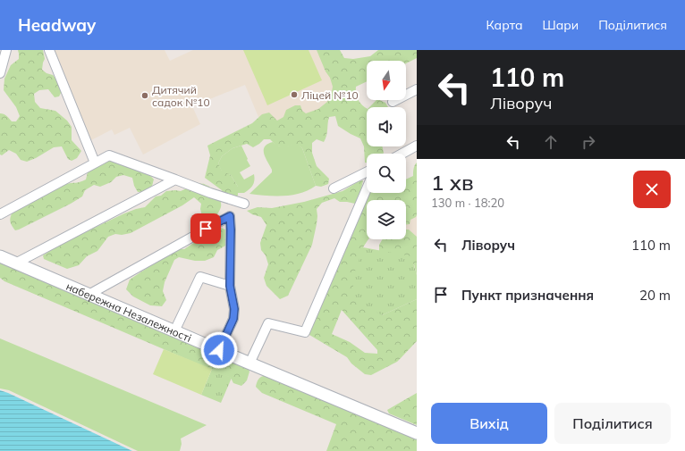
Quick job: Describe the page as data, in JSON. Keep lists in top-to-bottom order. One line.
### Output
{"streets":{"street":["набережна Незалежності"]},"places":["Ліцей №10","Дитячий садок №10"],"north":"bottom","page":{"header":"Headway","nav":["Карта","Шари","Поділитися"],"turn":["110 m","Ліворуч"],"heading":["1 хв","130 m · 18:20"],"list":[{"name":"Ліворуч","value":"110 m"},{"name":"Пункт призначення","value":"20 m"}],"buttons":["Вихід","Поділитися"]}}
